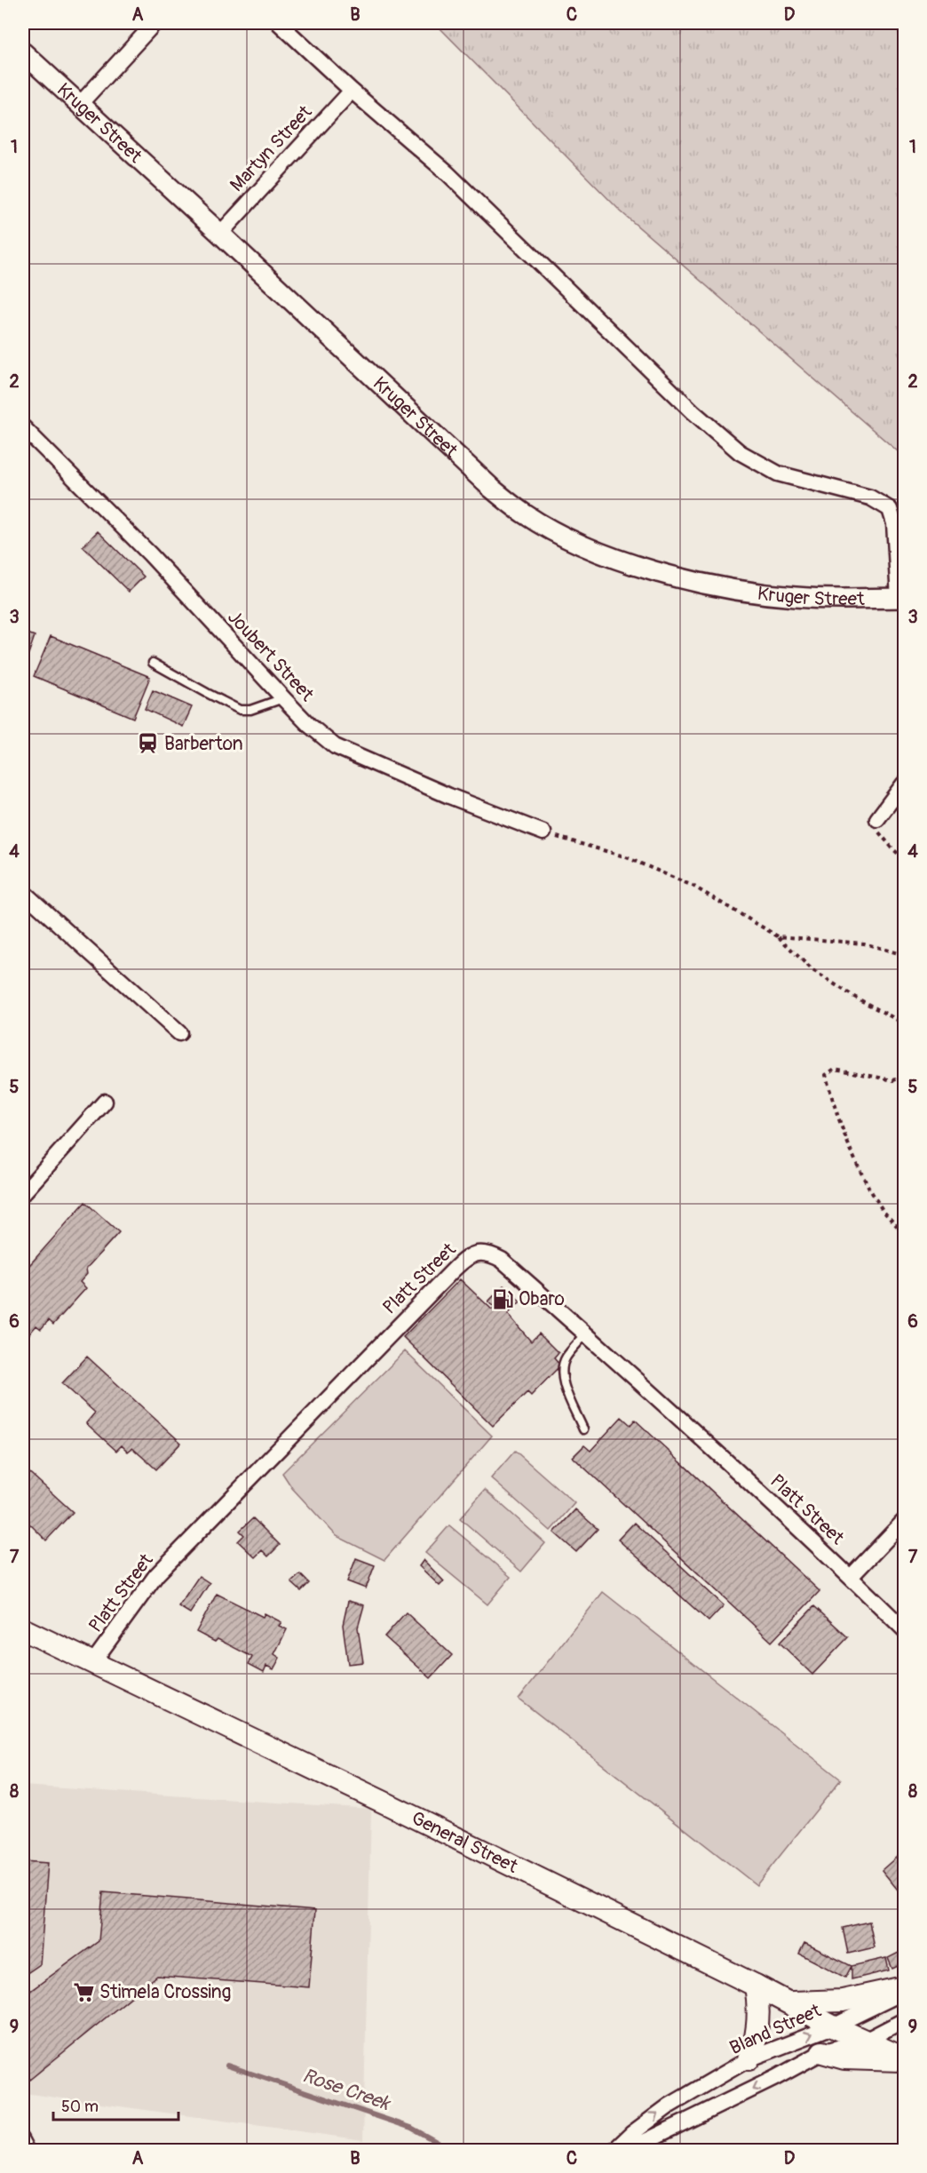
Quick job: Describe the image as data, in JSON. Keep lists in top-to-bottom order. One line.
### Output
{"streets":{"main road":["General Street"],"street":["Kruger Street","Martyn Street","Joubert Street","Platt Street","Bland Street"]},"crossings":[["Kruger Street","Martyn Street"],["Platt Street","General Street"],["General Street","Bland Street"]],"water":["Rose Creek"],"places":{"station":["Barberton"],"fuel station":["Obaro"],"supermarket":["Stimela Crossing"]},"scale_bar":"50 m","grid":{"columns":["A","B","C","D"],"rows":["1","2","3","4","5","6","7","8","9"]}}
